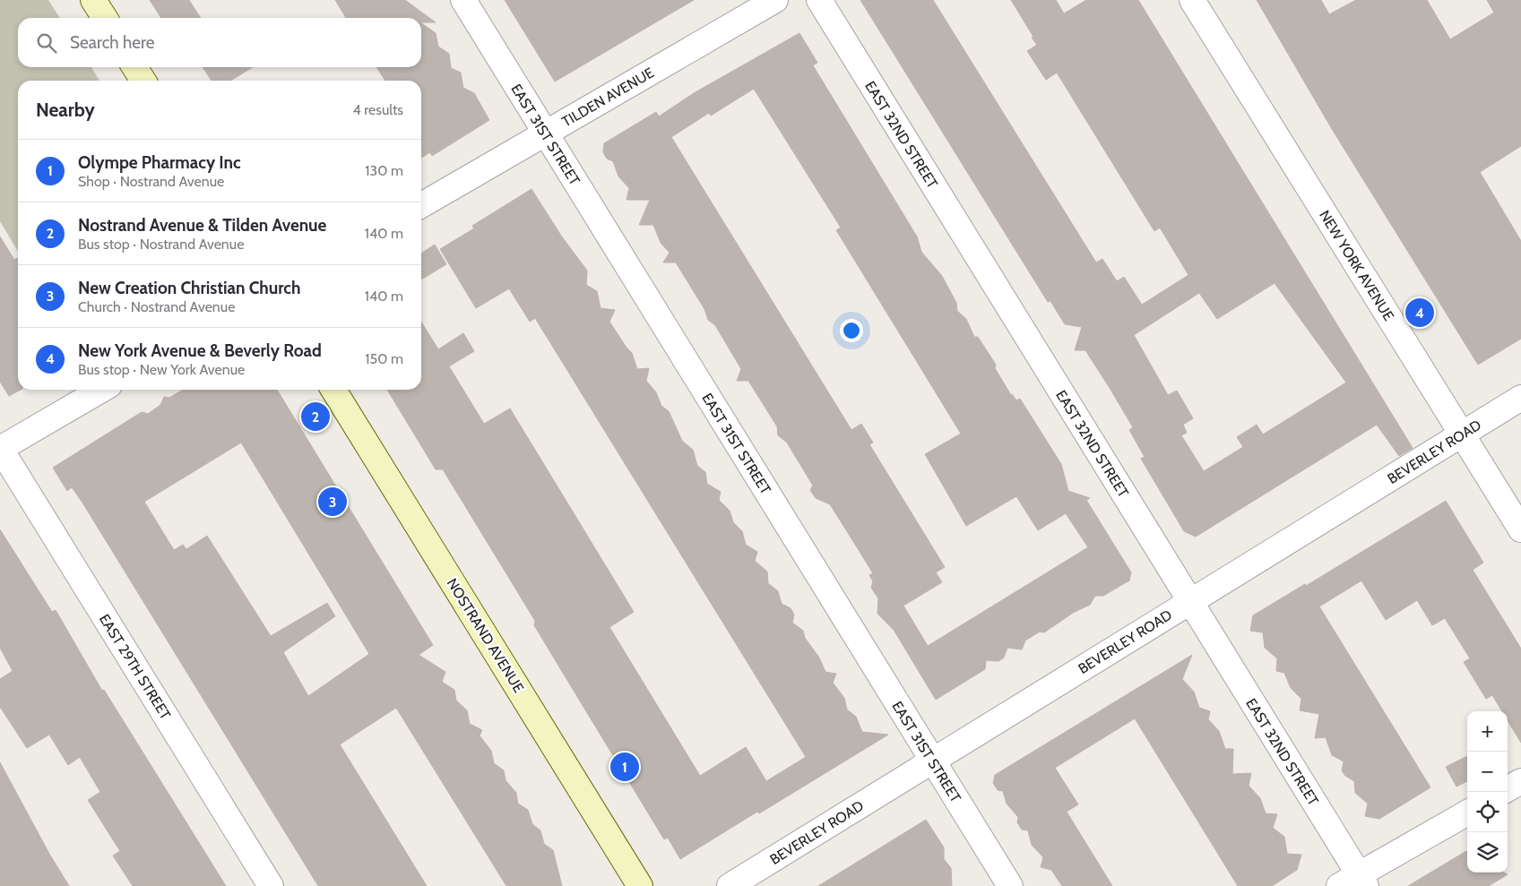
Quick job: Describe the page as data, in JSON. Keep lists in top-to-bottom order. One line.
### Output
{"streets":{"main road":["NOSTRAND AVENUE"],"street":["TILDEN AVENUE","EAST 31ST STREET","EAST 32ND STREET","NEW YORK AVENUE","BEVERLEY ROAD","EAST 29TH STREET"]},"crossings":[["TILDEN AVENUE","EAST 31ST STREET"],["EAST 31ST STREET","BEVERLEY ROAD"],["EAST 32ND STREET","BEVERLEY ROAD"],["NEW YORK AVENUE","BEVERLEY ROAD"]],"page":{"search":"Search here","heading":["Nearby","4 results"],"list":[{"mark":"1","name":"Olympe Pharmacy Inc","note":"Shop · Nostrand Avenue","value":"130 m"},{"mark":"2","name":"Nostrand Avenue & Tilden Avenue","note":"Bus stop · Nostrand Avenue","value":"140 m"},{"mark":"3","name":"New Creation Christian Church","note":"Church · Nostrand Avenue","value":"140 m"},{"mark":"4","name":"New York Avenue & Beverly Road","note":"Bus stop · New York Avenue","value":"150 m"}],"pins":["4","2","3","1"],"map_buttons":["+","−"]}}
